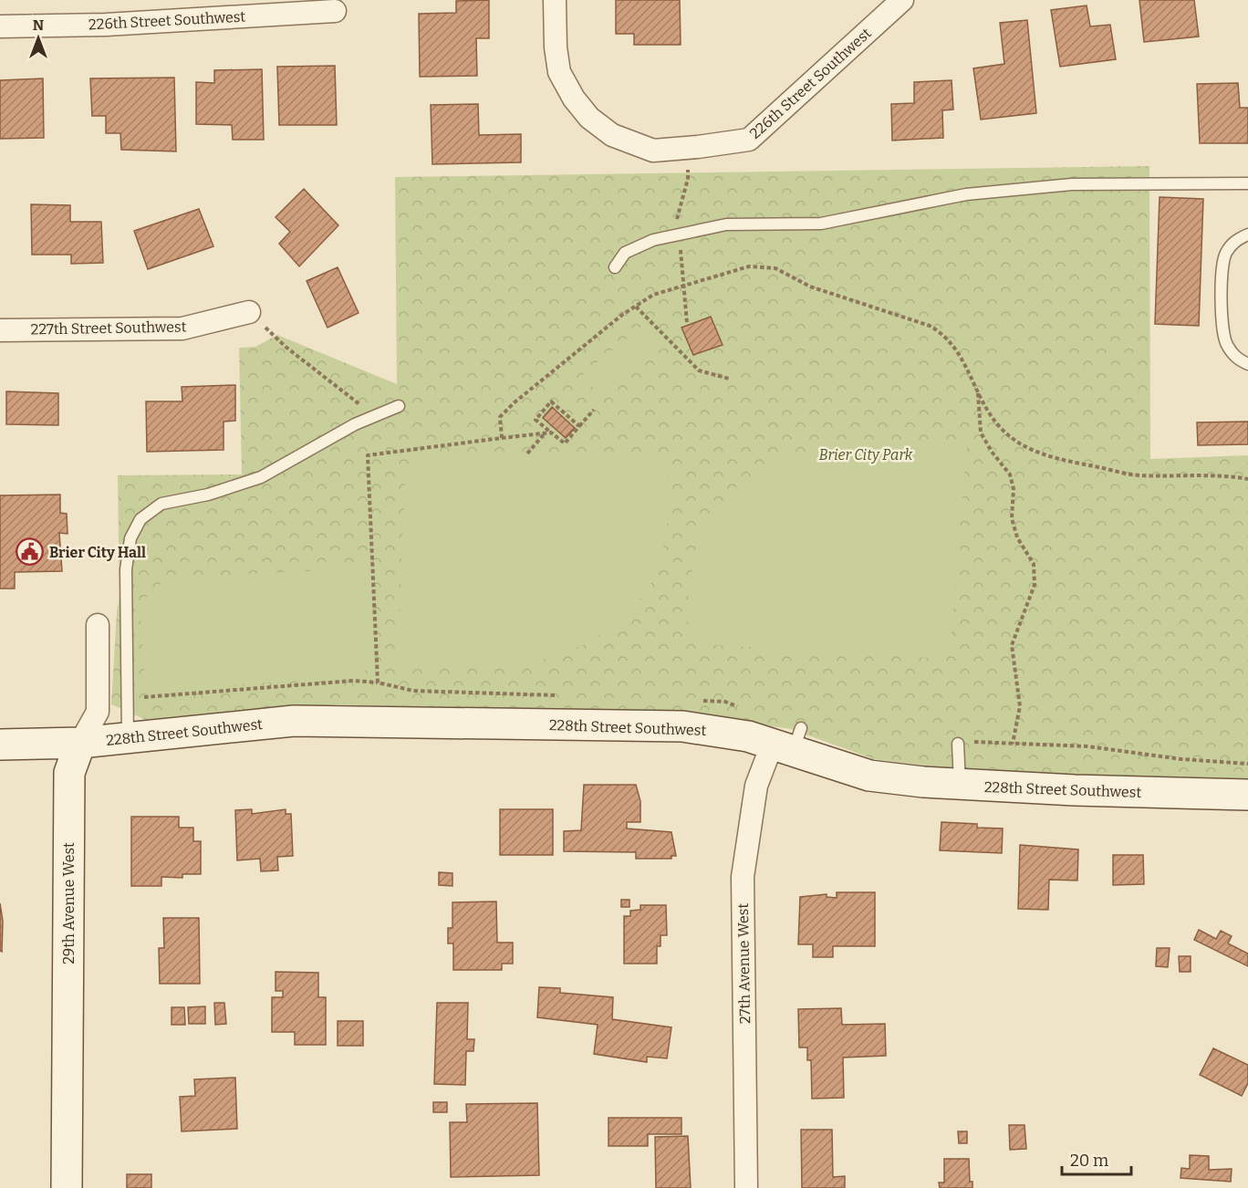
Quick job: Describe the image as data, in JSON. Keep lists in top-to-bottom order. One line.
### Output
{"streets":{"main road":["228th Street Southwest","29th Avenue West"],"street":["226th Street Southwest","227th Street Southwest","27th Avenue West"]},"crossings":[["228th Street Southwest","29th Avenue West"],["228th Street Southwest","27th Avenue West"]],"parks":["Brier City Park"],"places":{"public building":["Brier City Hall"]},"scale_bar":"20 m","north":"top"}
